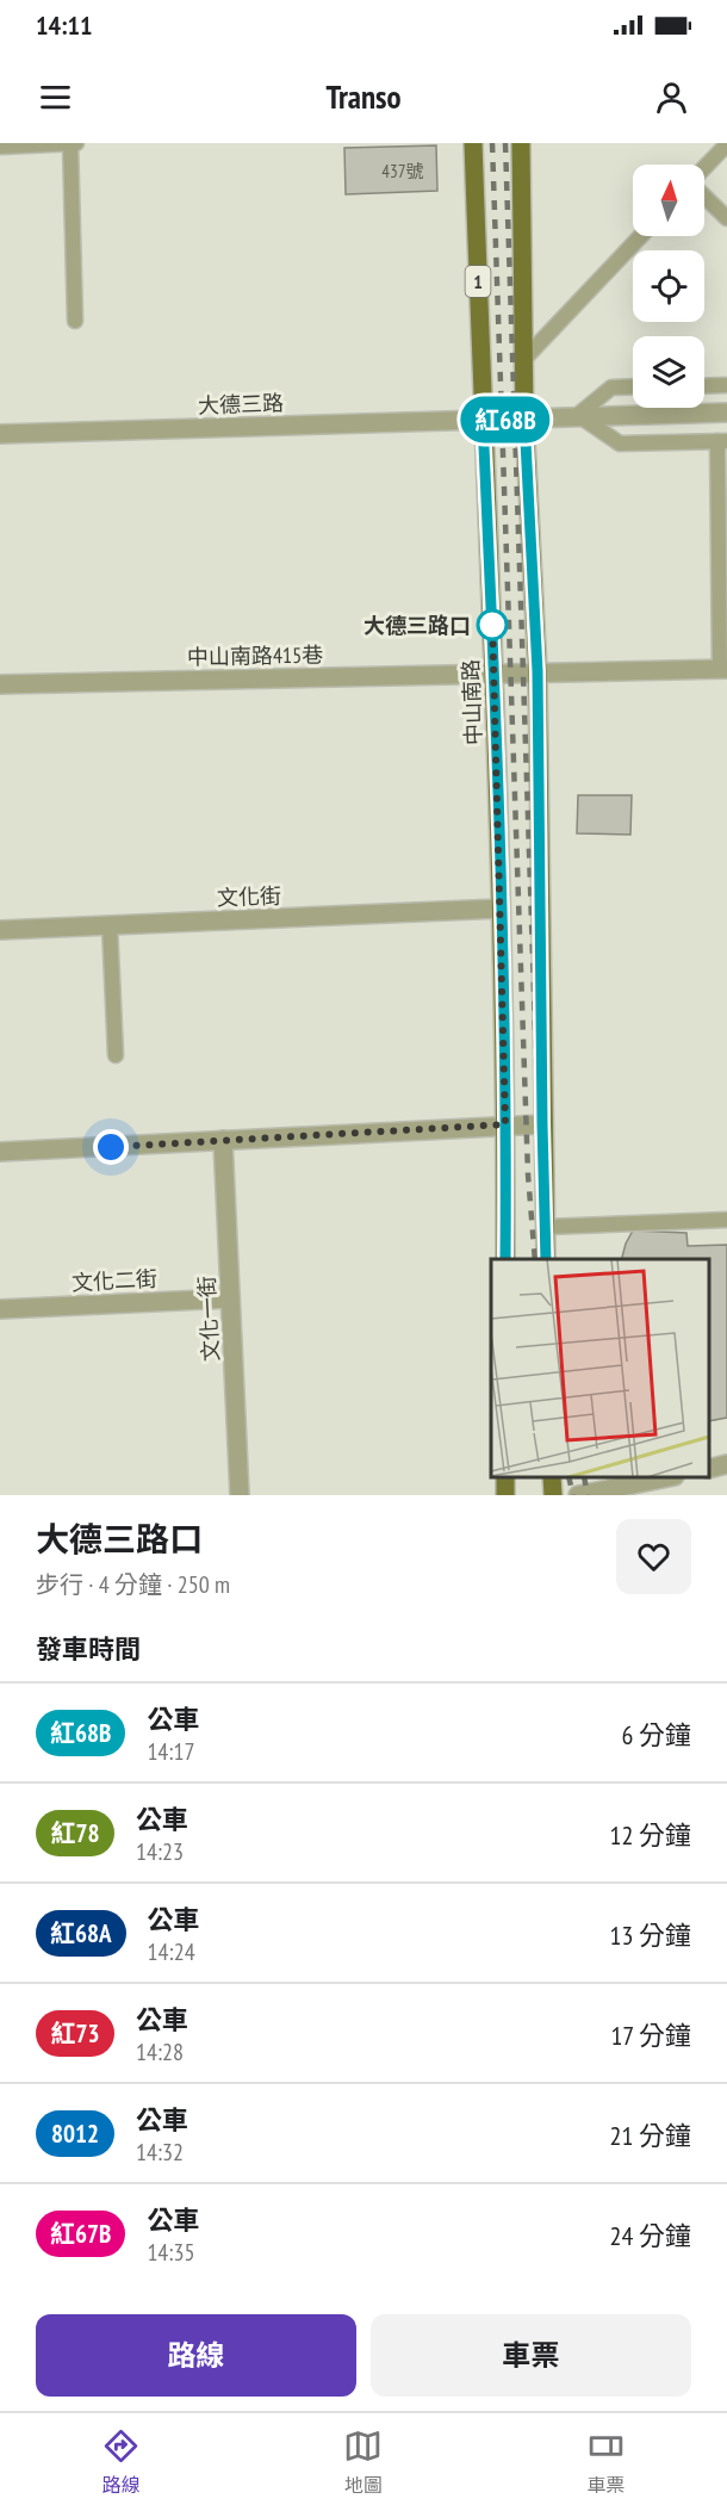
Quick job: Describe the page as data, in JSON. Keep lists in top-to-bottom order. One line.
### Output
{"streets":{"main road":["1","中山南路"],"street":["大德三路","中山南路415巷","文化街","文化二街","文化一街"]},"crossings":[["1","大德三路"],["1","中山南路415巷"],["大德三路","中山南路"],["中山南路415巷","中山南路"],["中山南路","文化街"],["文化二街","文化一街"]],"places":["大德三路口"],"lines":["bus line 紅68B"],"house_numbers":["437號"],"north":"top","page":{"status":"14:11","header":"Transo","on_map":"紅68B","heading":[["大德三路口","步行 · 4 分鐘 · 250 m"],"發車時間"],"list":[{"mark":"紅68B","name":"公車","note":"14:17","value":"6 分鐘"},{"mark":"紅78","name":"公車","note":"14:23","value":"12 分鐘"},{"mark":"紅68A","name":"公車","note":"14:24","value":"13 分鐘"},{"mark":"紅73","name":"公車","note":"14:28","value":"17 分鐘"},{"mark":"8012","name":"公車","note":"14:32","value":"21 分鐘"},{"mark":"紅67B","name":"公車","note":"14:35","value":"24 分鐘"}],"buttons":["路線","車票"],"tabs":["路線","地圖","車票"]}}
